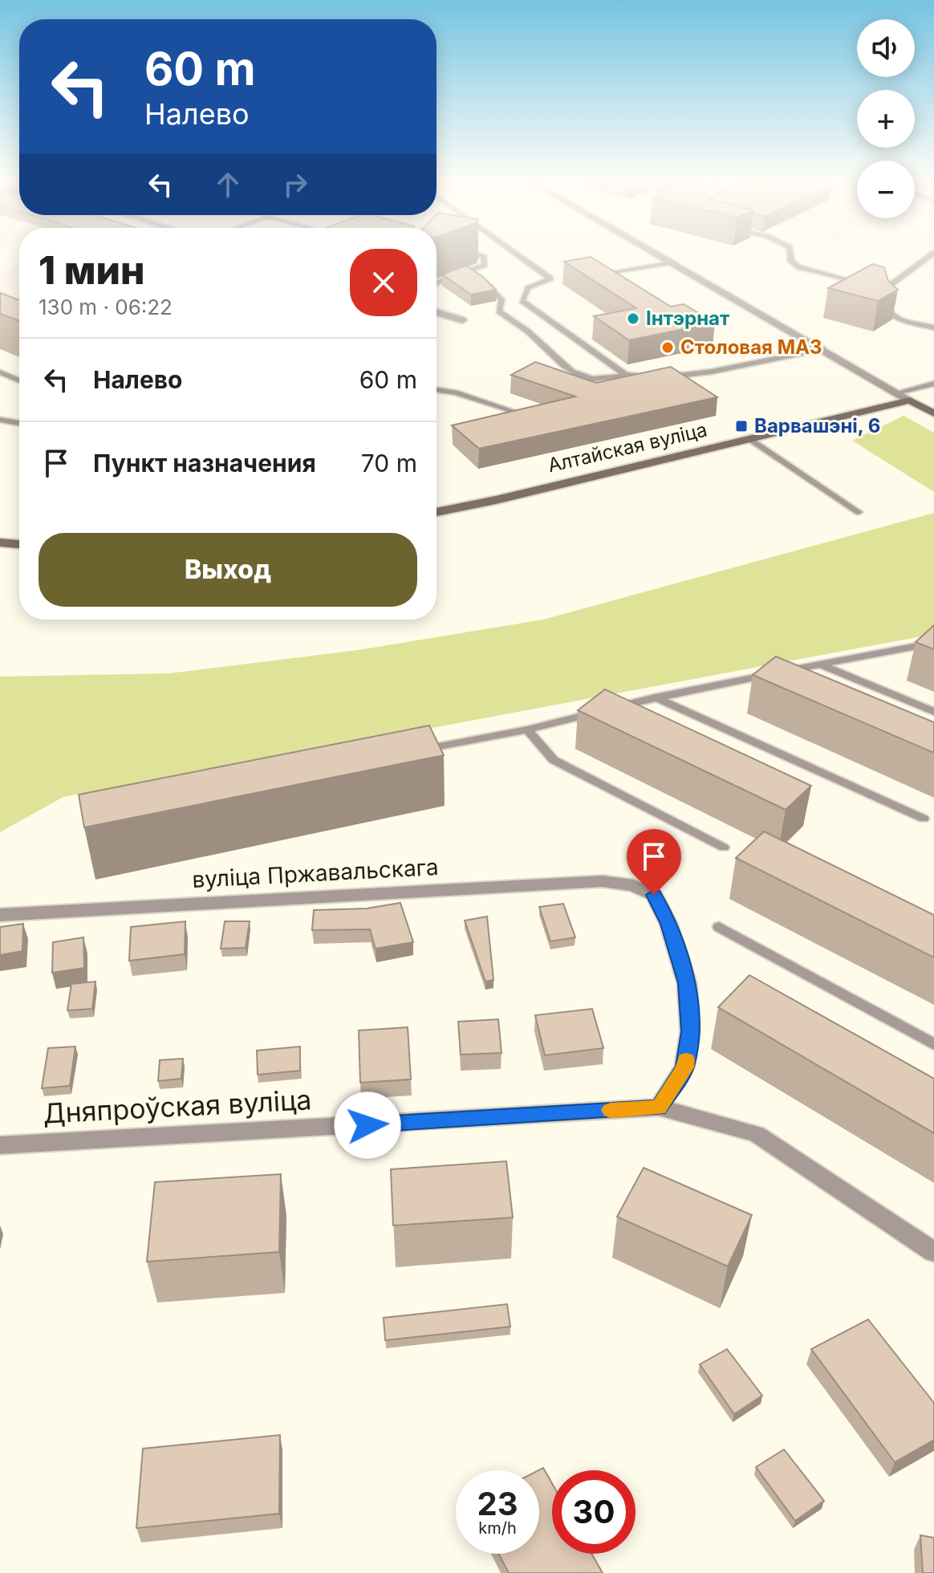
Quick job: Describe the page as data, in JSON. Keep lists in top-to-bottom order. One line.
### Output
{"streets":{"main road":["Алтайская вуліца"],"street":["вуліца Пржавальскага","Дняпроўская вуліца"]},"crossings":[["вуліца Пржавальскага","Дняпроўская вуліца"]],"places":{"other":["Інтэрнат","Столовая МАЗ"],"transit":["Варвашэні, 6"]},"page":{"map_buttons":["+","−"],"turn":["60 m","Налево"],"heading":["1 мин","130 m · 06:22"],"list":[{"name":"Налево","value":"60 m"},{"name":"Пункт назначения","value":"70 m"}],"buttons":"Выход","speed":"23 km/h","limit":"30"}}
